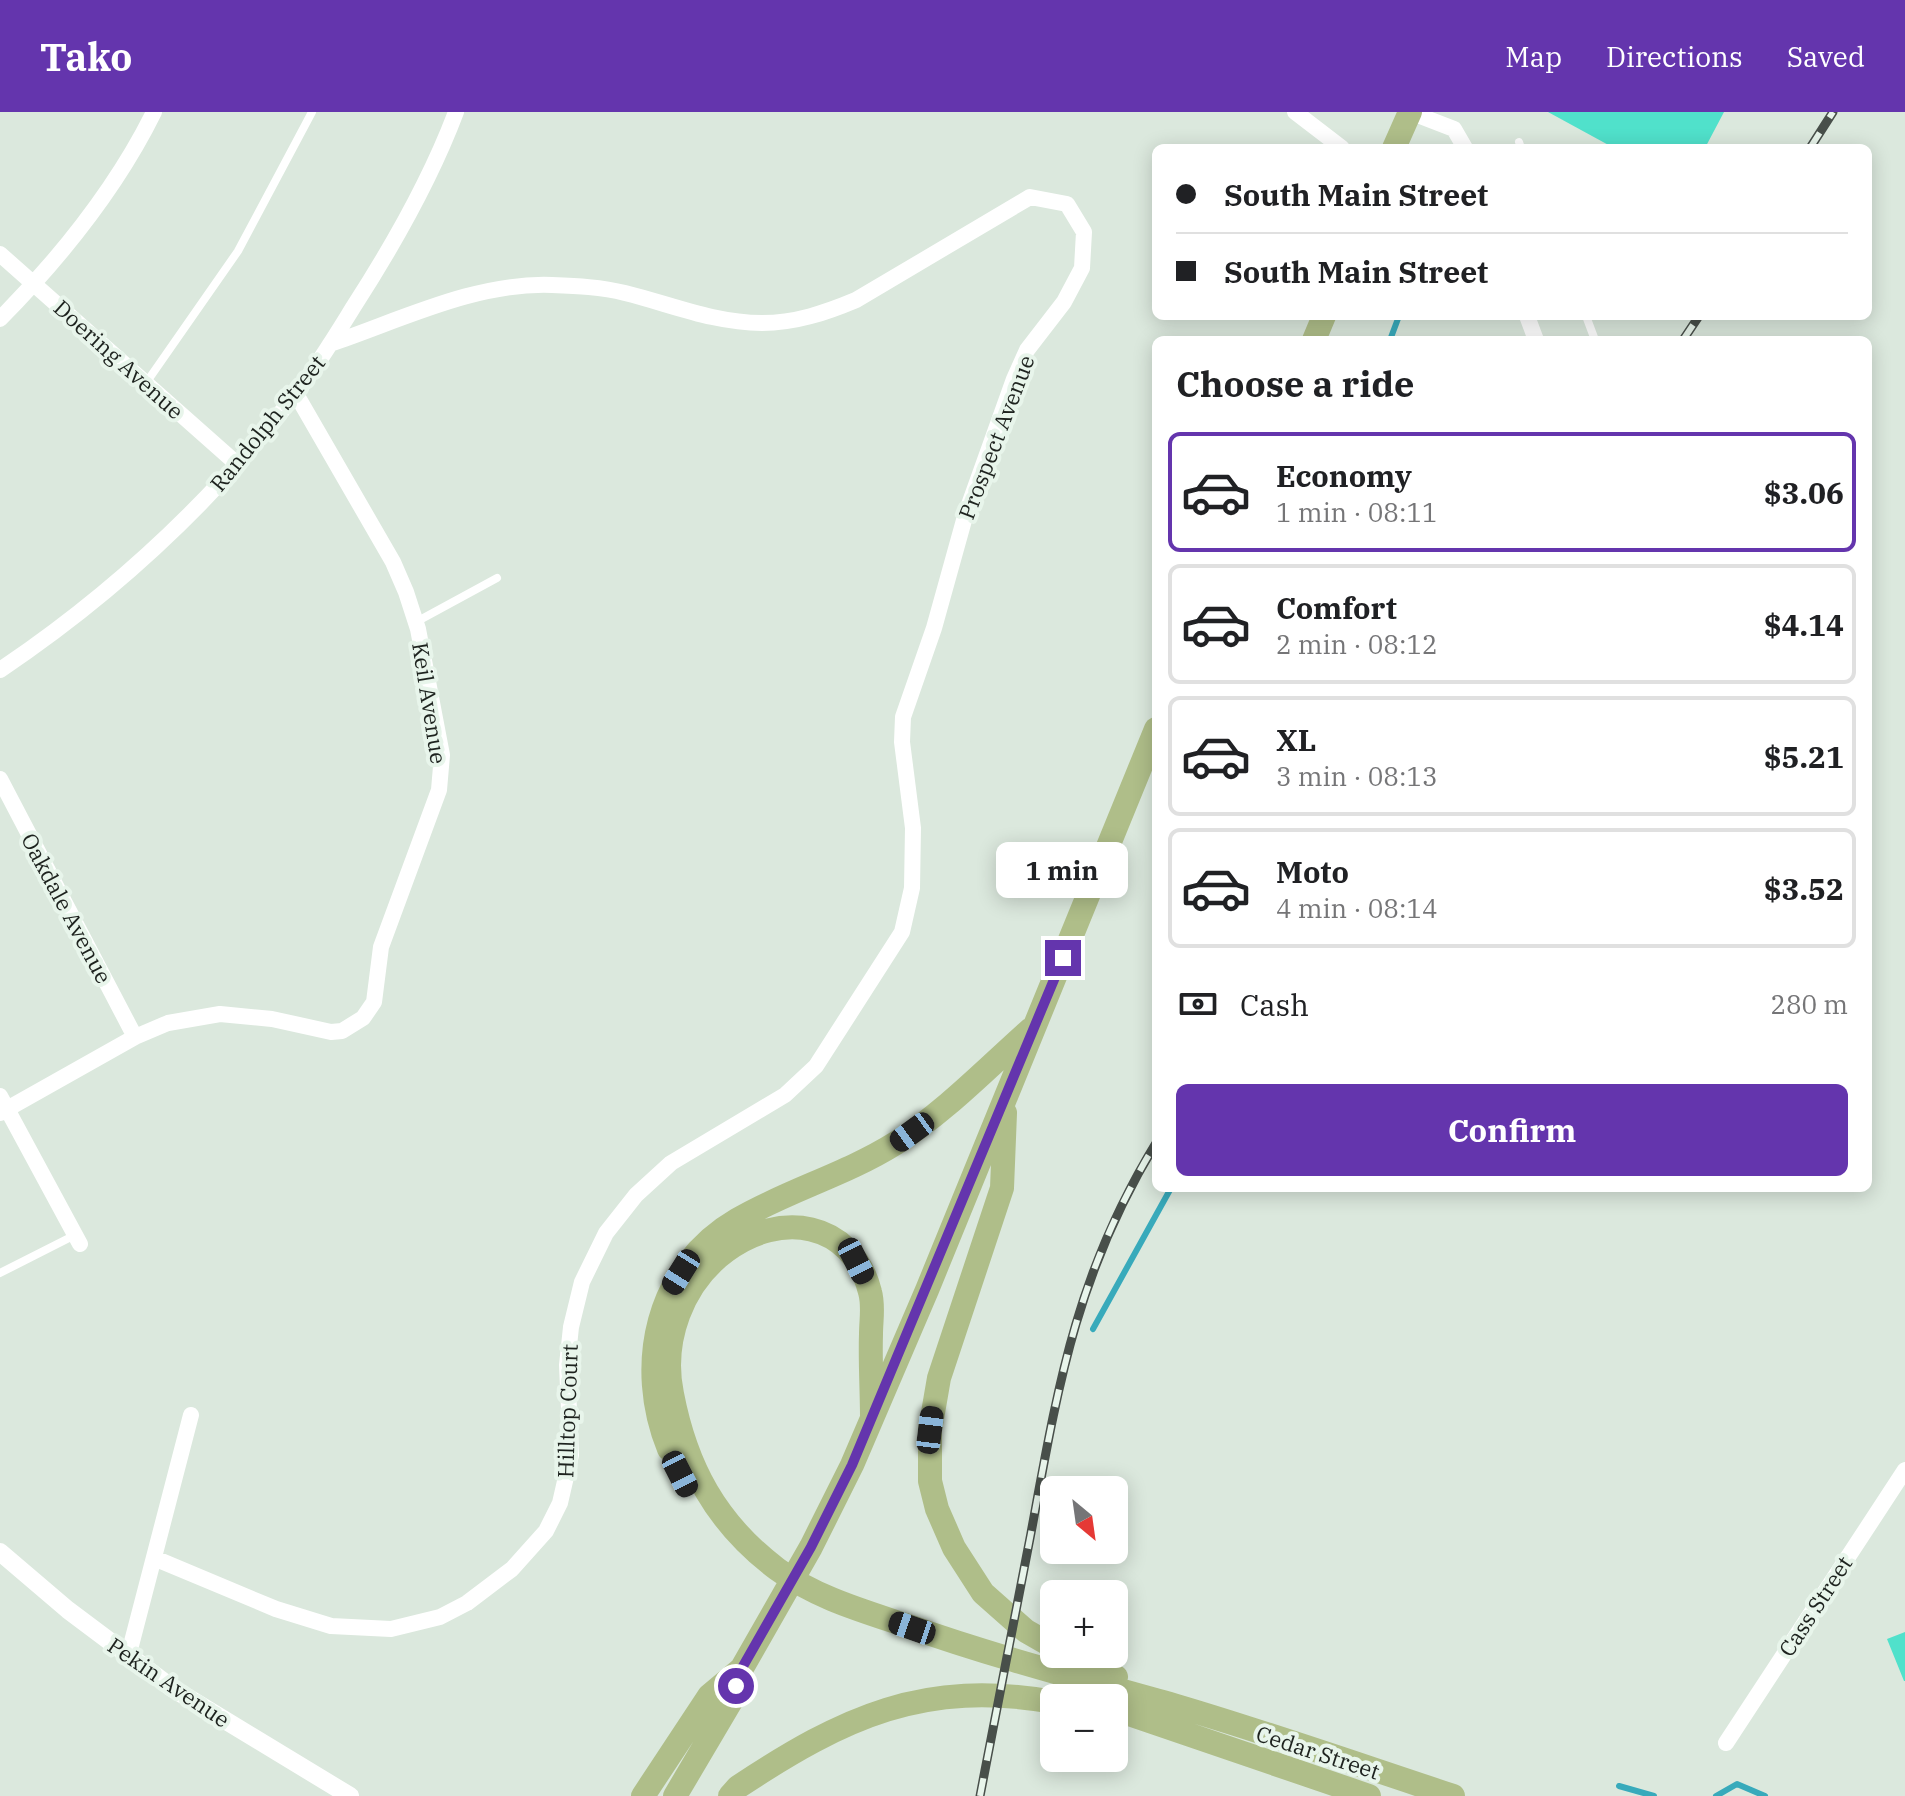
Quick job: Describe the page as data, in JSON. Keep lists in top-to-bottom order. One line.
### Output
{"streets":{"main road":["Cedar Street"],"street":["Doering Avenue","Randolph Street","Prospect Avenue","Keil Avenue","Oakdale Avenue","Hilltop Court","Cass Street","Pekin Avenue"]},"crossings":[["Doering Avenue","Randolph Street"],["Randolph Street","Prospect Avenue"],["Randolph Street","Keil Avenue"],["Prospect Avenue","Hilltop Court"],["Keil Avenue","Oakdale Avenue"]],"north":"bottom right","page":{"header":"Tako","nav":["Map","Directions","Saved"],"banner":["South Main Street","South Main Street"],"heading":"Choose a ride","list":[{"name":"Economy","note":"1 min · 08:11","value":"$3.06"},{"name":"Comfort","note":"2 min · 08:12","value":"$4.14"},{"name":"XL","note":"3 min · 08:13","value":"$5.21"},{"name":"Moto","note":"4 min · 08:14","value":"$3.52"}],"bubble":"1 min","pay":["Cash","280 m"],"buttons":"Confirm","map_buttons":["+","−"]}}
